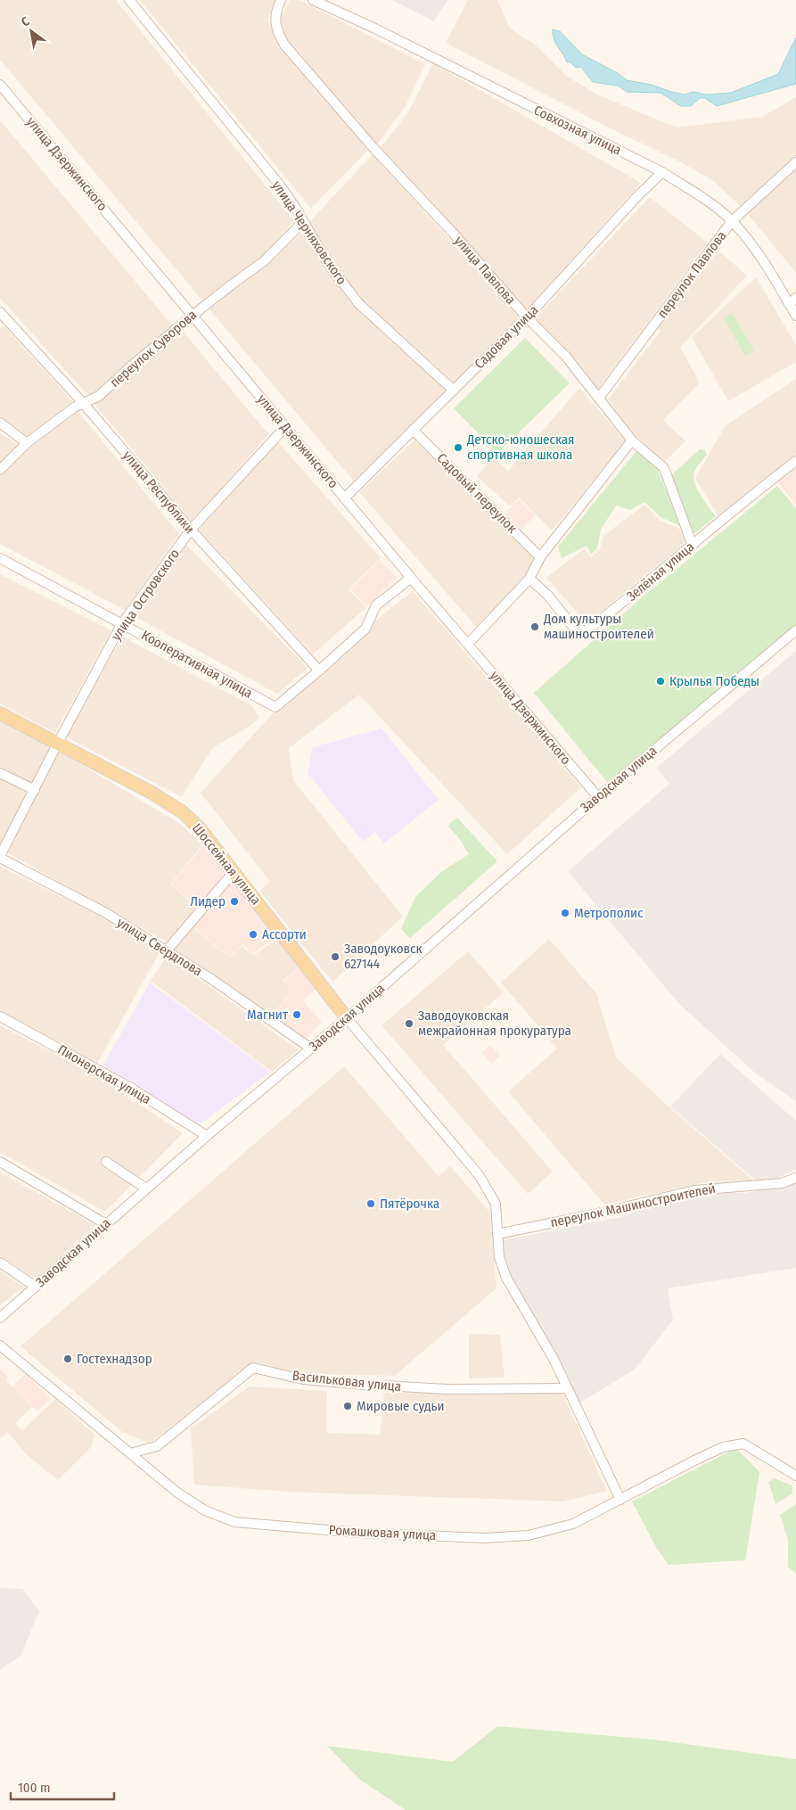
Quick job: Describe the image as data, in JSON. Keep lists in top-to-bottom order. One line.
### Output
{"streets":{"main road":["Шоссейная улица"],"street":["Совхозная улица","улица Дзержинского","улица Черняховского","улица Павлова","переулок Павлова","Садовая улица","переулок Суворова","улица Республики","Садовый переулок","Зелёная улица","улица Островского","Кооперативная улица","Заводская улица","улица Свердлова","Пионерская улица","переулок Машиностроителей","Васильковая улица","Ромашковая улица"]},"crossings":[["Совхозная улица","переулок Павлова"],["Совхозная улица","Садовая улица"],["улица Дзержинского","Садовая улица"],["улица Дзержинского","переулок Суворова"],["улица Дзержинского","улица Островского"],["улица Дзержинского","Заводская улица"],["улица Черняховского","Садовая улица"],["улица Черняховского","переулок Суворова"],["улица Павлова","переулок Павлова"],["улица Павлова","Садовая улица"],["улица Павлова","Зелёная улица"],["Садовая улица","Садовый переулок"],["переулок Суворова","улица Республики"],["улица Республики","улица Островского"],["улица Республики","Кооперативная улица"],["улица Островского","Кооперативная улица"],["улица Островского","Шоссейная улица"],["улица Островского","улица Свердлова"],["Заводская улица","Шоссейная улица"],["Заводская улица","улица Свердлова"],["Заводская улица","Пионерская улица"],["Васильковая улица","Ромашковая улица"]],"places":["Детско-юношеская спортивная школа","Дом культуры машиностроителей","Крылья Победы","Лидер","Метрополис","Ассорти","Заводоуковск 627144","Магнит","Заводоуковская межрайонная прокуратура","Пятёрочка","Гостехнадзор","Мировые судьи"],"scale_bar":"100 m","north":"top left"}
